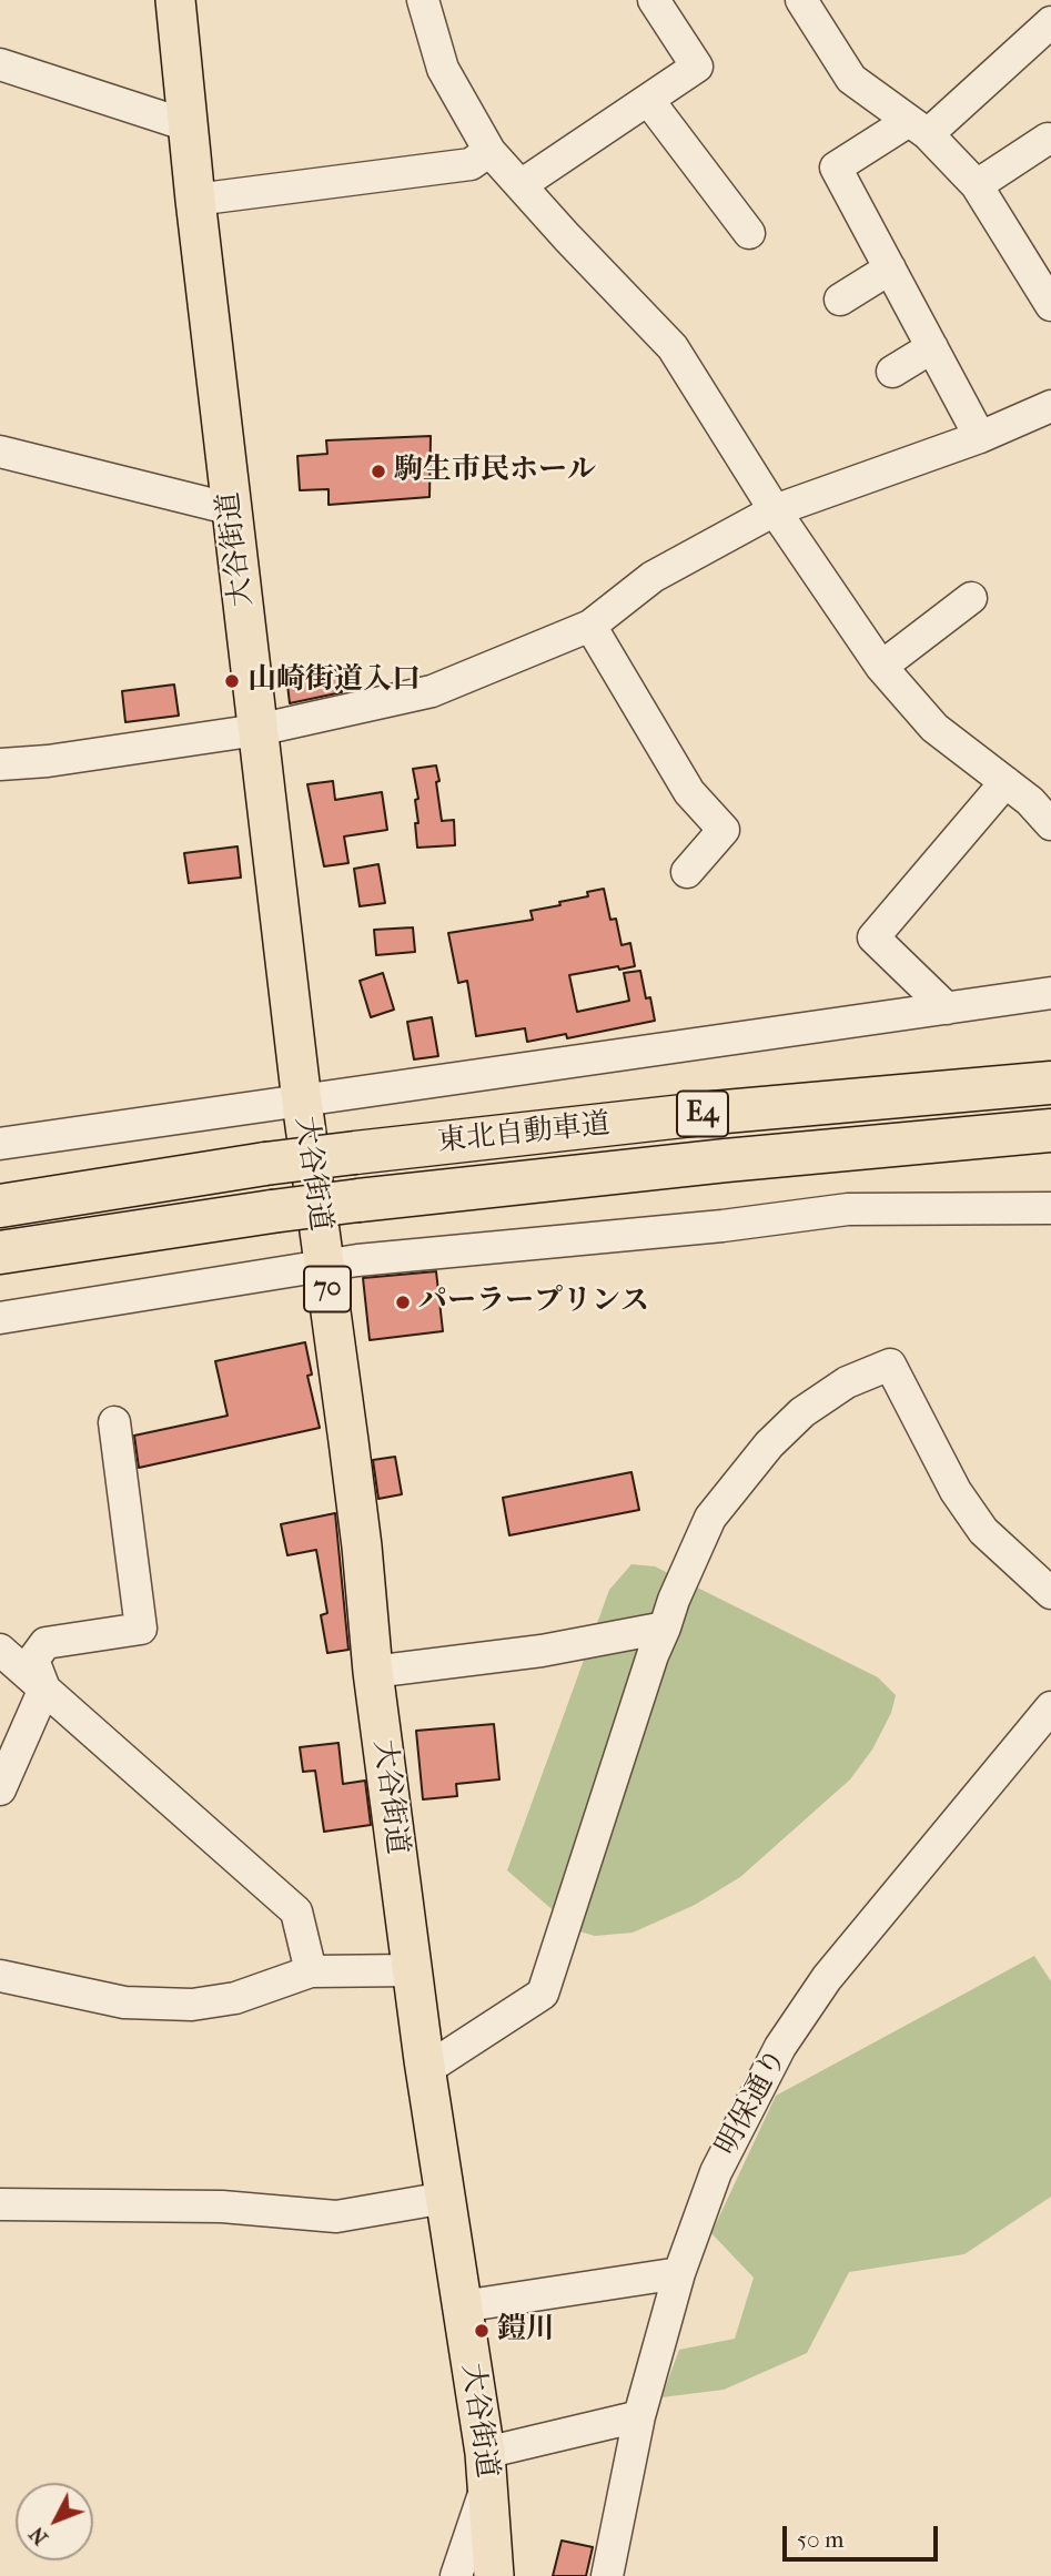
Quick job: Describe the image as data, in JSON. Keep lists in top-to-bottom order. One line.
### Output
{"streets":{"highway":["E4","東北自動車道"],"main road":["大谷街道","70"],"street":["明保通り"]},"places":["駒生市民ホール","山崎街道入口","パーラープリンス","鎧川"],"scale_bar":"50 m","north":"bottom left"}
